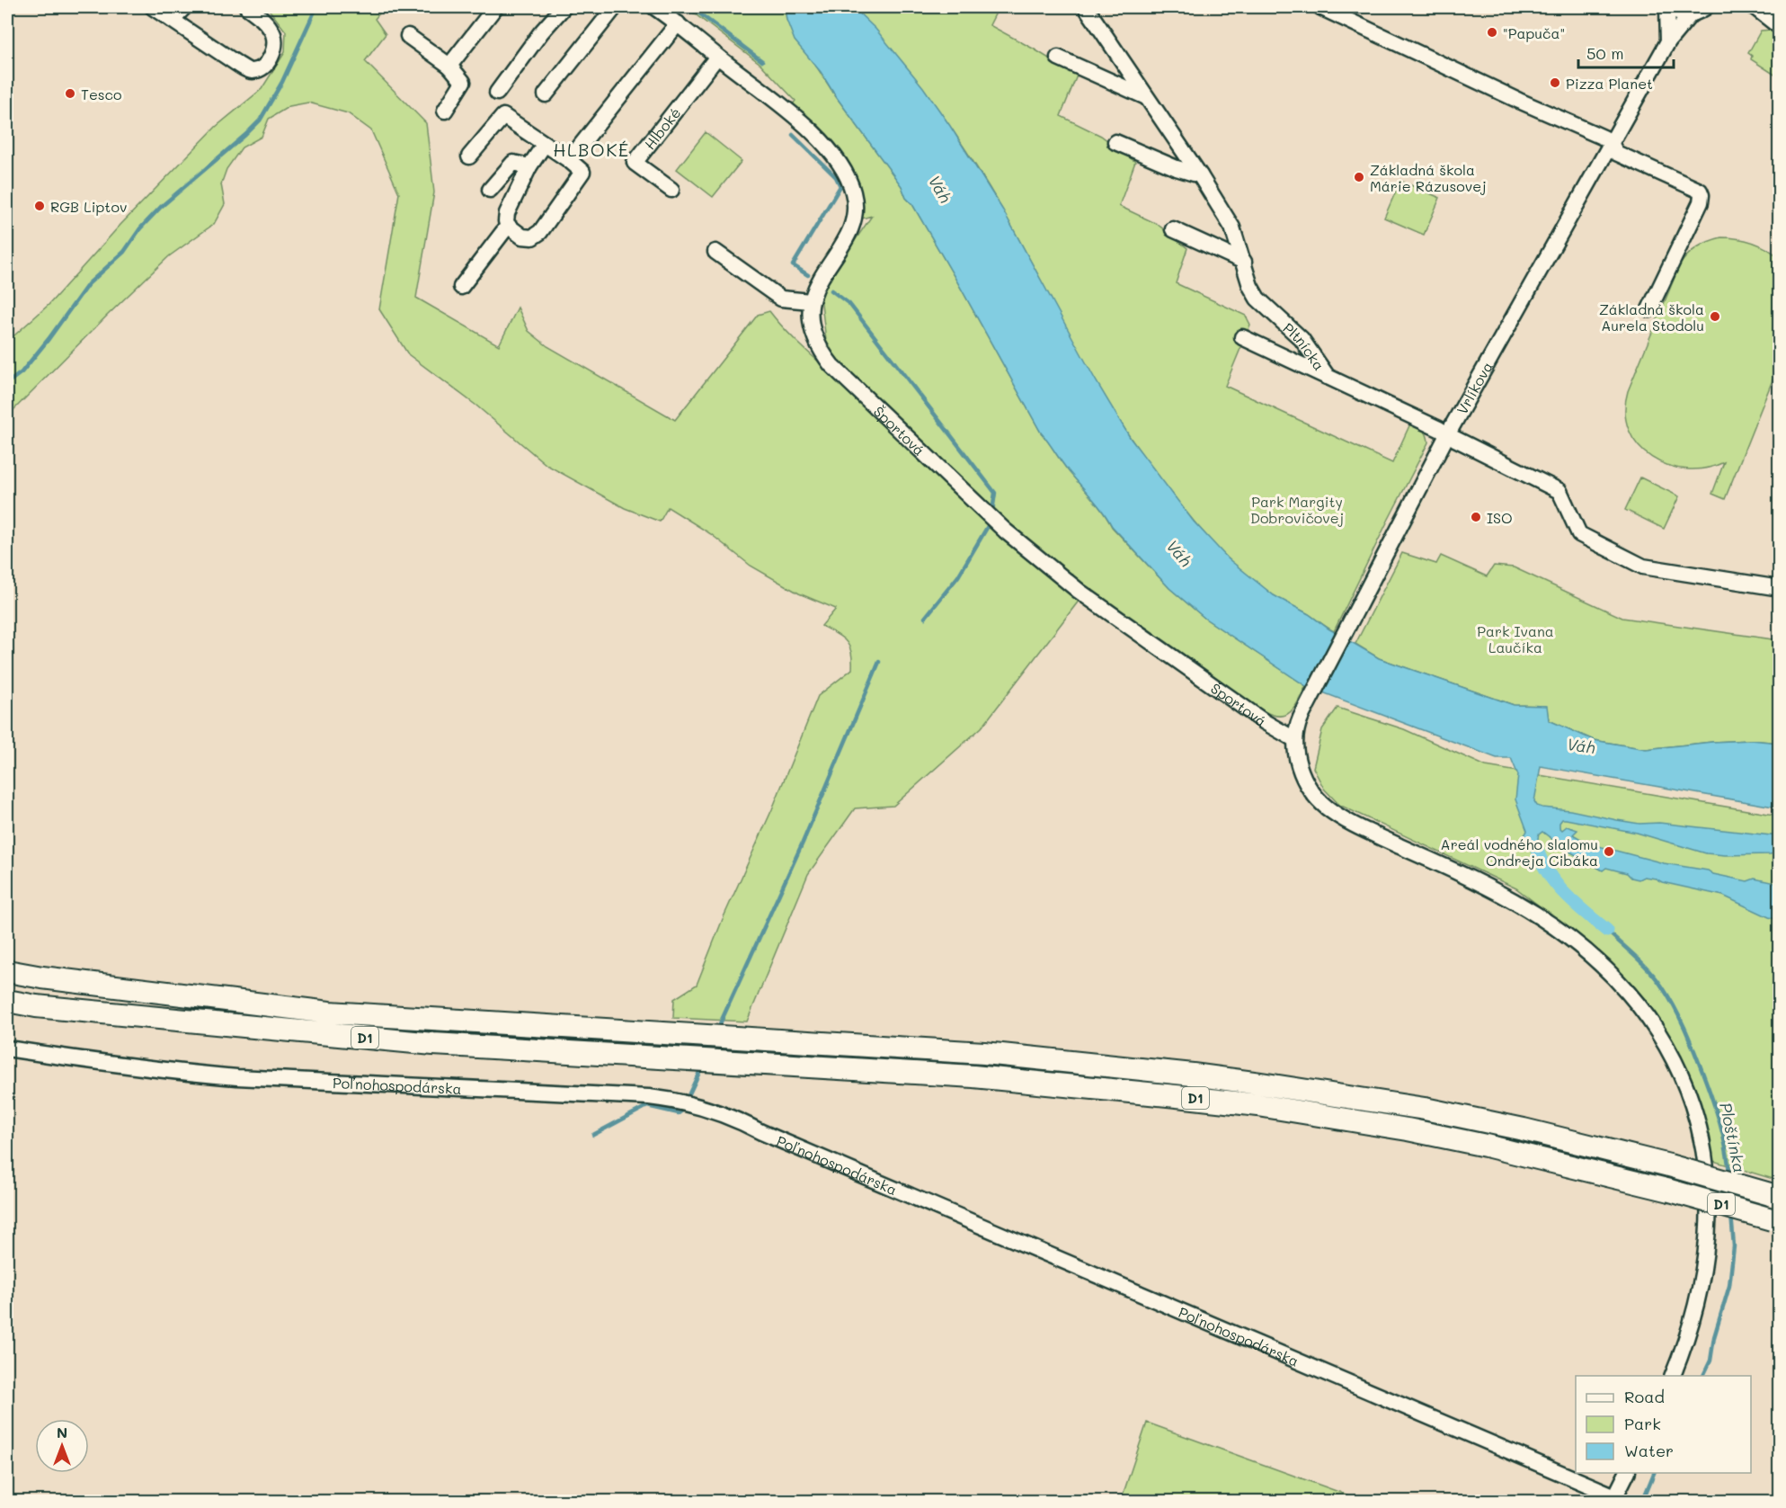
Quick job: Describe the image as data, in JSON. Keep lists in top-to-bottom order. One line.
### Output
{"streets":{"highway":["D1"],"street":["Hlboké","Pltnícka","Vrlíkova","Športová","Poľnohospodárska"]},"crossings":[["Hlboké","Športová"],["Pltnícka","Vrlíkova"],["Vrlíkova","Športová"]],"districts":["HLBOKÉ"],"water":["Váh","Ploštínka"],"parks":["Park Margity Dobrovičovej","Park Ivana Laučíka"],"places":["\"Papuča\"","Pizza Planet","Tesco","Základná škola Márie Rázusovej","RGB Liptov","Základná škola Aurela Stodolu","ISO","Areál vodného slalomu Ondreja Cibáka"],"legend":["Road","Park","Water"],"scale_bar":"50 m","north":"top"}
